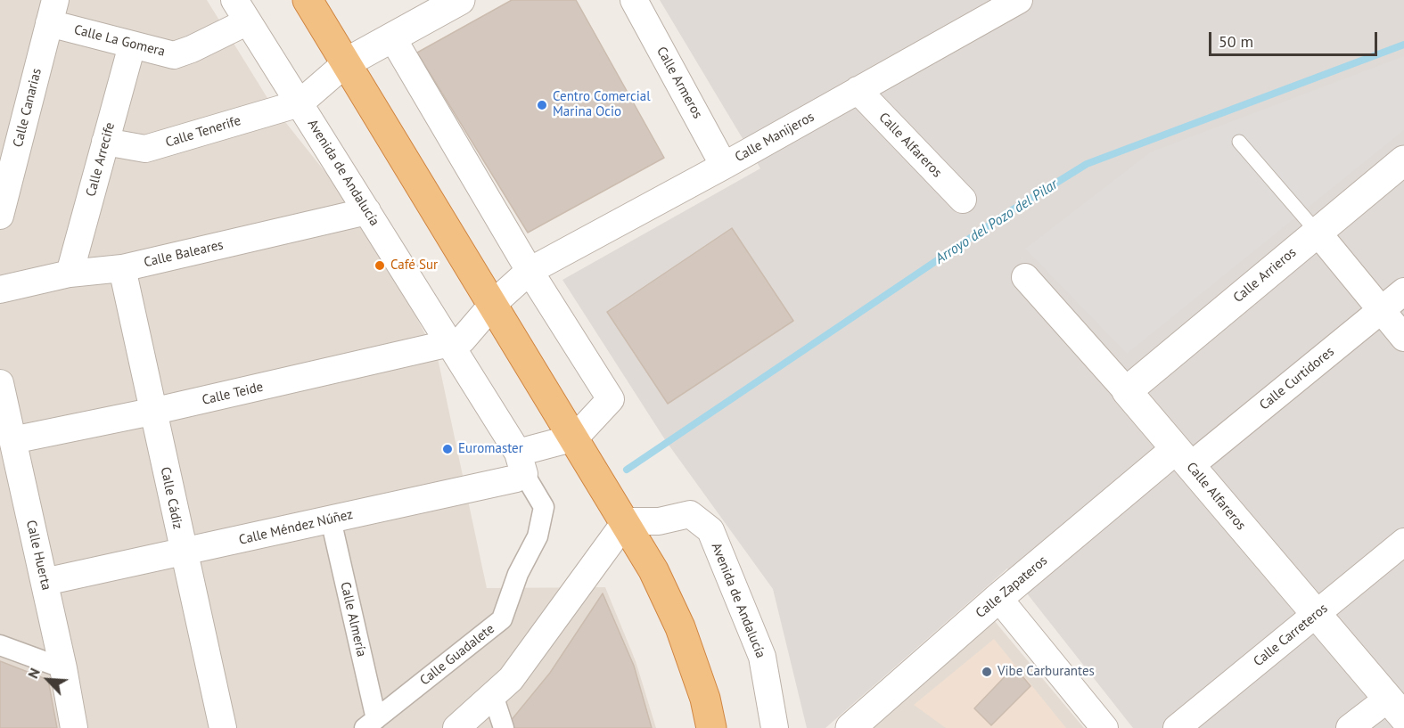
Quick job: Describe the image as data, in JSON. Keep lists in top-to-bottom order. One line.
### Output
{"streets":{"street":["Calle La Gomera","Calle Armeros","Calle Canarias","Calle Tenerife","Calle Manijeros","Calle Alfareros","Calle Arrecife","Avenida de Andalucía","Calle Baleares","Calle Arrieros","Calle Curtidores","Calle Teide","Calle Cádiz","Calle Méndez Núñez","Calle Huerta","Calle Zapateros","Calle Almería","Calle Carreteros","Calle Guadalete"]},"crossings":[["Calle La Gomera","Calle Canarias"],["Calle La Gomera","Calle Arrecife"],["Calle La Gomera","Avenida de Andalucía"],["Calle Armeros","Calle Manijeros"],["Calle Tenerife","Calle Arrecife"],["Calle Tenerife","Avenida de Andalucía"],["Calle Manijeros","Calle Alfareros"],["Calle Alfareros","Calle Arrieros"],["Calle Alfareros","Calle Curtidores"],["Calle Alfareros","Calle Zapateros"],["Calle Alfareros","Calle Carreteros"],["Calle Arrecife","Calle Baleares"],["Avenida de Andalucía","Calle Baleares"],["Avenida de Andalucía","Calle Teide"],["Avenida de Andalucía","Calle Méndez Núñez"],["Avenida de Andalucía","Calle Guadalete"],["Calle Baleares","Calle Cádiz"],["Calle Curtidores","Calle Zapateros"],["Calle Teide","Calle Cádiz"],["Calle Teide","Calle Huerta"],["Calle Cádiz","Calle Méndez Núñez"],["Calle Méndez Núñez","Calle Huerta"],["Calle Méndez Núñez","Calle Almería"],["Calle Méndez Núñez","Calle Guadalete"],["Calle Almería","Calle Guadalete"]],"water":["Arroyo del Pozo del Pilar"],"places":["Centro Comercial Marina Ocio","Café Sur","Euromaster","Vibe Carburantes"],"scale_bar":"50 m","north":"top left"}
